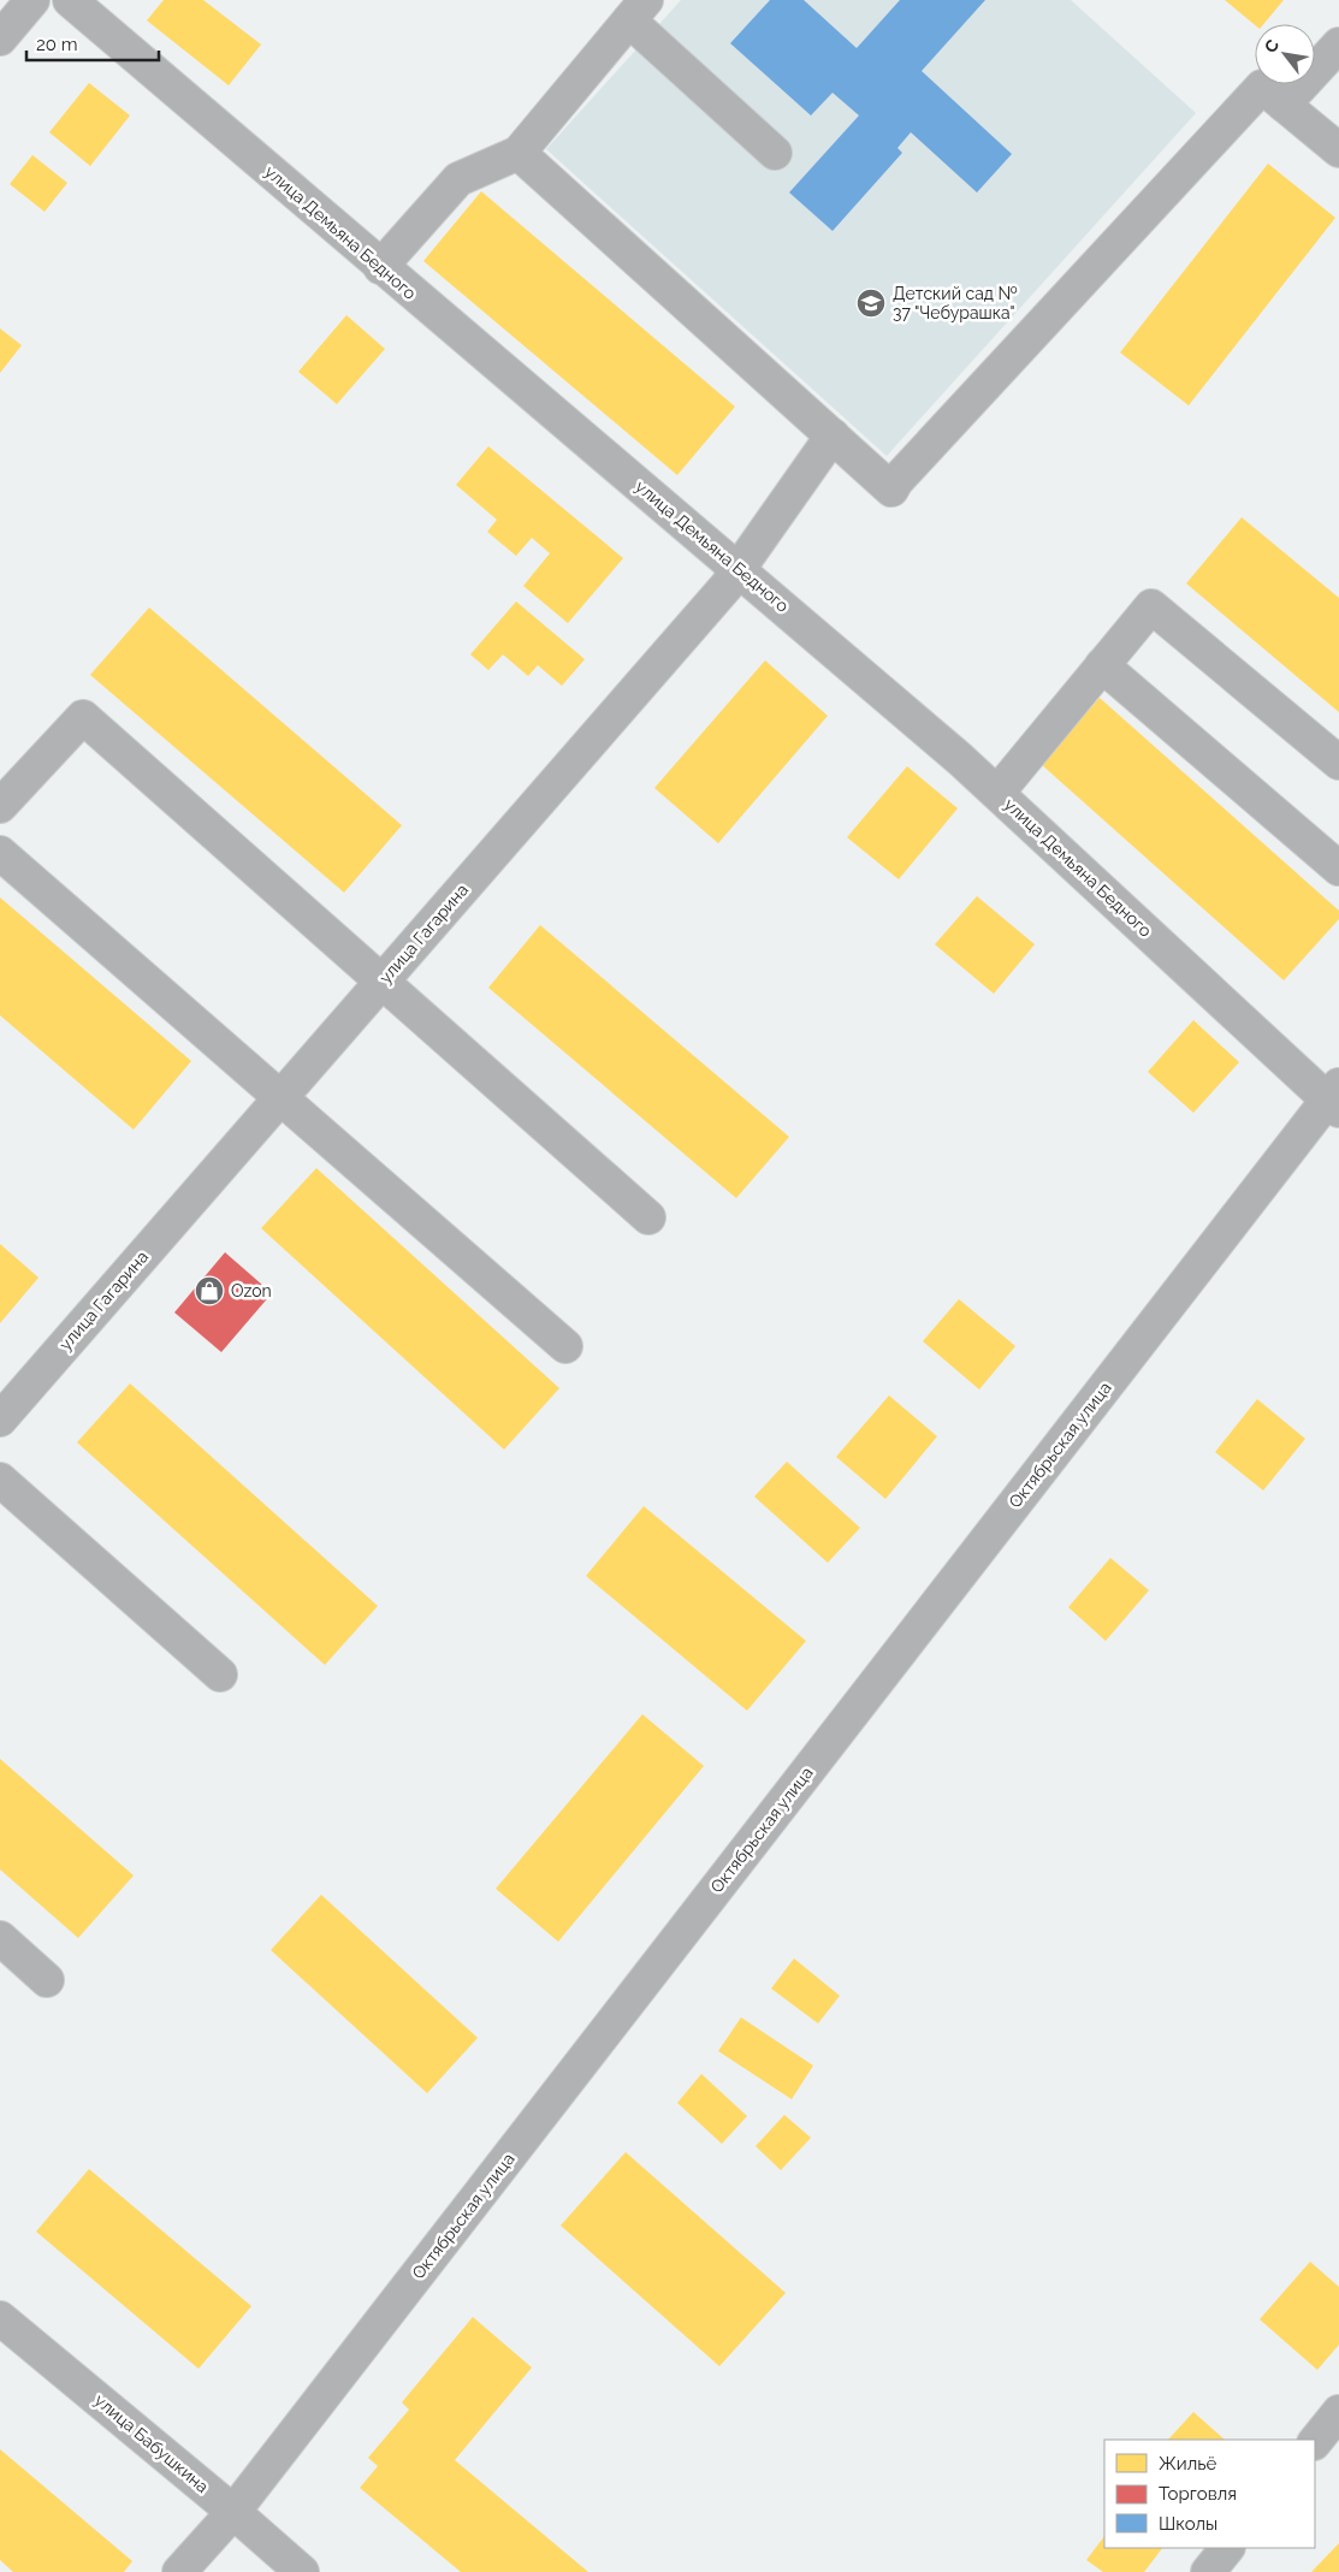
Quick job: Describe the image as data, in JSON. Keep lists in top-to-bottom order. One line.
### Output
{"streets":{"street":["улица Демьяна Бедного","улица Гагарина","Октябрьская улица","улица Бабушкина"]},"crossings":[["улица Демьяна Бедного","улица Гагарина"],["улица Демьяна Бедного","Октябрьская улица"],["Октябрьская улица","улица Бабушкина"]],"places":{"school or university":["Детский сад № 37 \"Чебурашка\""],"shop":["Ozon"]},"legend":["Жильё","Торговля","Школы"],"scale_bar":"20 m","north":"top left"}
